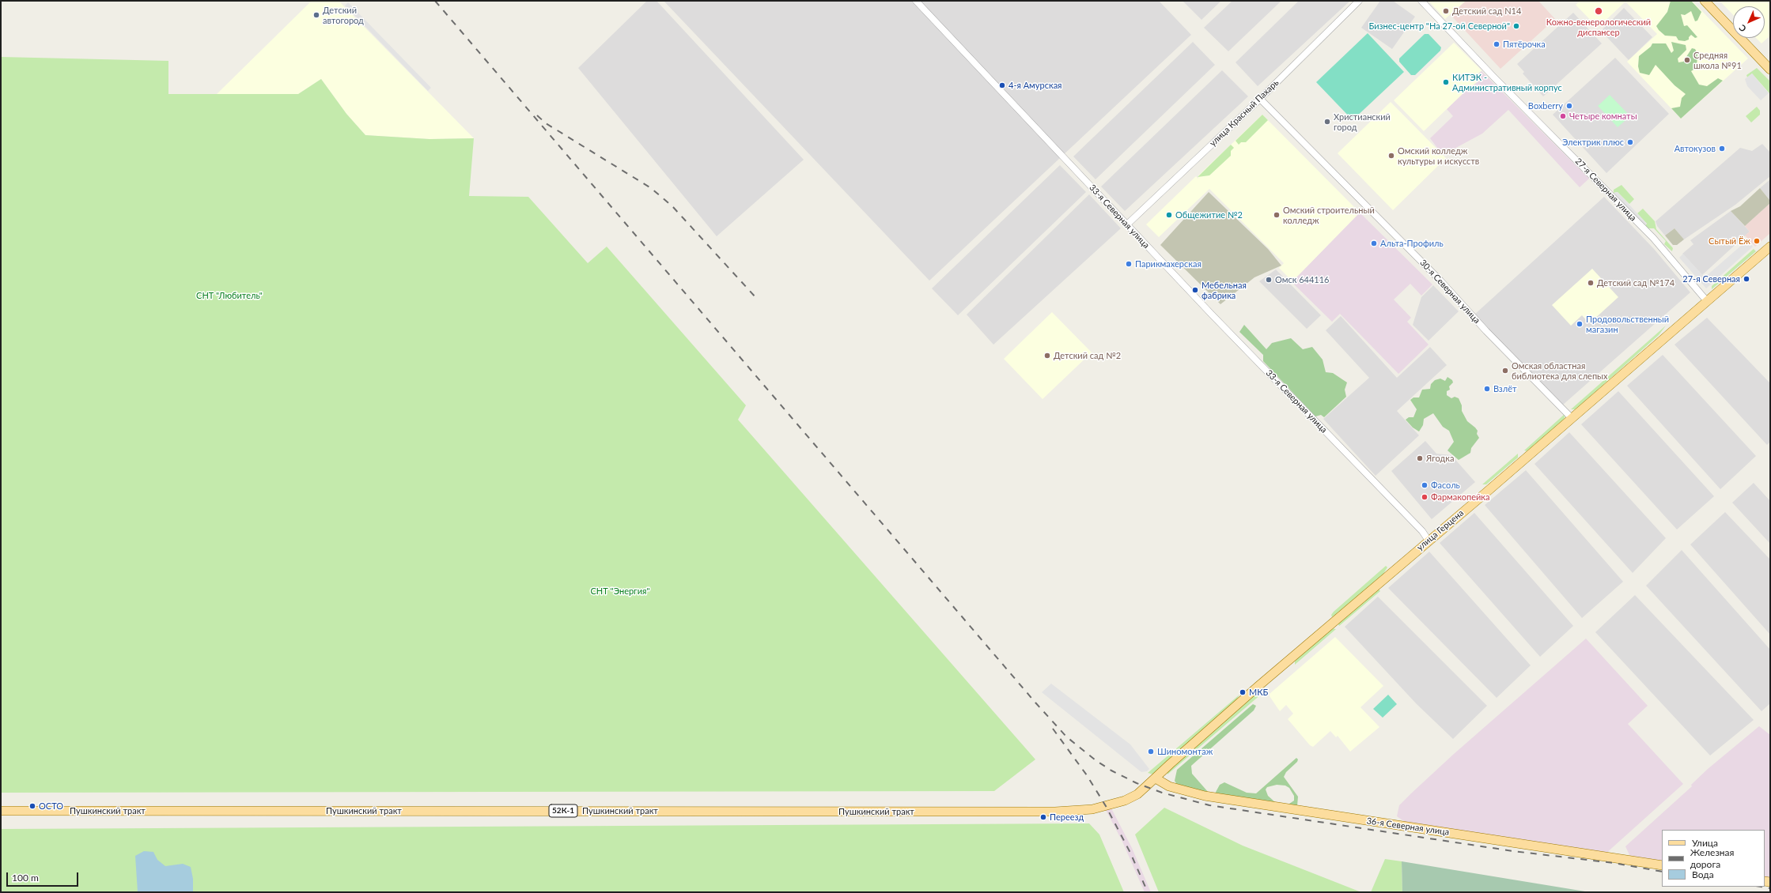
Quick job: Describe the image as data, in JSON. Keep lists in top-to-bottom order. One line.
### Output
{"streets":{"main road":["улица Герцена","Пушкинский тракт","52К-1","36-я Северная улица"],"street":["улица Красный Пахарь","27-я Северная улица","33-я Северная улица","30-я Северная улица"]},"crossings":[["улица Красный Пахарь","33-я Северная улица"],["улица Красный Пахарь","30-я Северная улица"],["27-я Северная улица","улица Герцена"],["33-я Северная улица","улица Герцена"],["30-я Северная улица","улица Герцена"],["улица Герцена","Пушкинский тракт"],["улица Герцена","36-я Северная улица"]],"parks":["СНТ \"Любитель\"","СНТ \"Энергия\""],"places":["Детский сад N14","Кожно-венерологический диспансер","Детский автогород","Бизнес-центр \"На 27-ой Северной\"","Пятёрочка","Средняя школа №91","КИТЭК - Административный корпус","4-я Амурская","Boxberry","Четыре комнаты","Христианский город","Электрик плюс","Автокузов","Омский колледж культуры и искусств","Общежитие №2","Омский строительный колледж","Сытый Ёж","Альта-Профиль","Парикмахерская","27-я Северная","Омск 644116","Детский сад №174","Мебельная фабрика","Продовольственный магазин","Детский сад №2","Омская областная библиотека для слепых","Взлёт","Ягодка","Фасоль","Фармакопейка","МКБ","Шиномонтаж","ОСТО","Переезд"],"legend":["Улица","Железная дорога","Вода"],"scale_bar":"100 m","north":"bottom left"}
